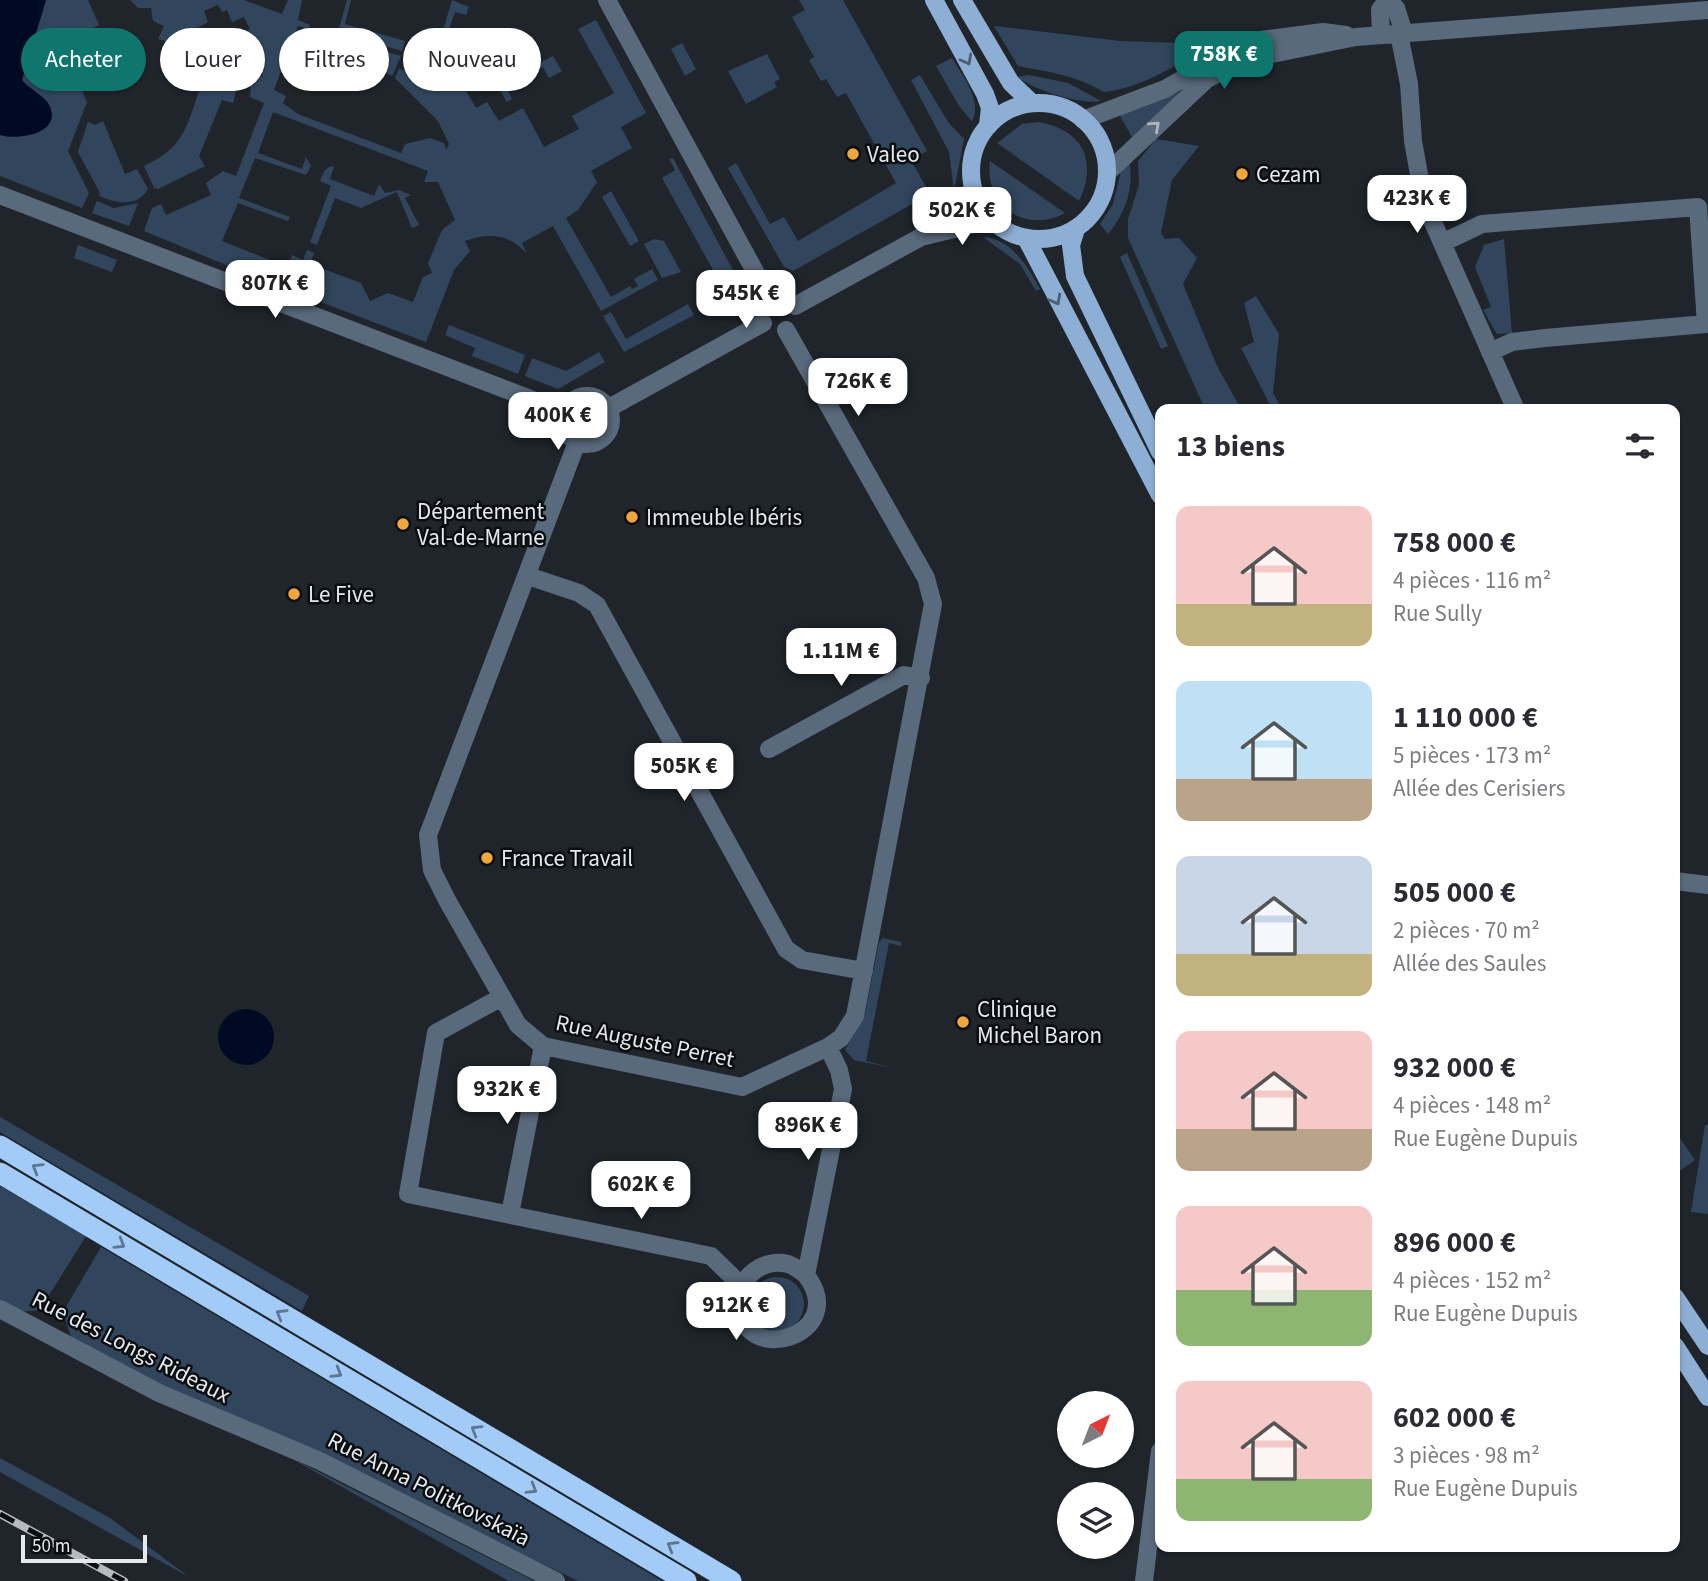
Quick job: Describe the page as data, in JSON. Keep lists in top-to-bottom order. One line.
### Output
{"streets":{"street":["Rue Auguste Perret","Rue des Longs Rideaux","Rue Anna Politkovskaïa"]},"crossings":[["Rue des Longs Rideaux","Rue Anna Politkovskaïa"]],"places":["Valeo","Cezam","Immeuble Ibéris","Département Val-de-Marne","Le Five","France Travail","Clinique Michel Baron"],"scale_bar":"50 m","north":"top right","page":{"chip":["Acheter","Louer","Filtres","Nouveau"],"price":["758K €","423K €","502K €","807K €","545K €","726K €","400K €","1.11M €","505K €","932K €","896K €","602K €","912K €"],"heading":"13 biens","list":[{"name":"758 000 €","note":"4 pièces · 116 m² · Rue Sully"},{"name":"1 110 000 €","note":"5 pièces · 173 m² · Allée des Cerisiers"},{"name":"505 000 €","note":"2 pièces · 70 m² · Allée des Saules"},{"name":"932 000 €","note":"4 pièces · 148 m² · Rue Eugène Dupuis"},{"name":"896 000 €","note":"4 pièces · 152 m² · Rue Eugène Dupuis"},{"name":"602 000 €","note":"3 pièces · 98 m² · Rue Eugène Dupuis"}],"scale":"50 m"}}
